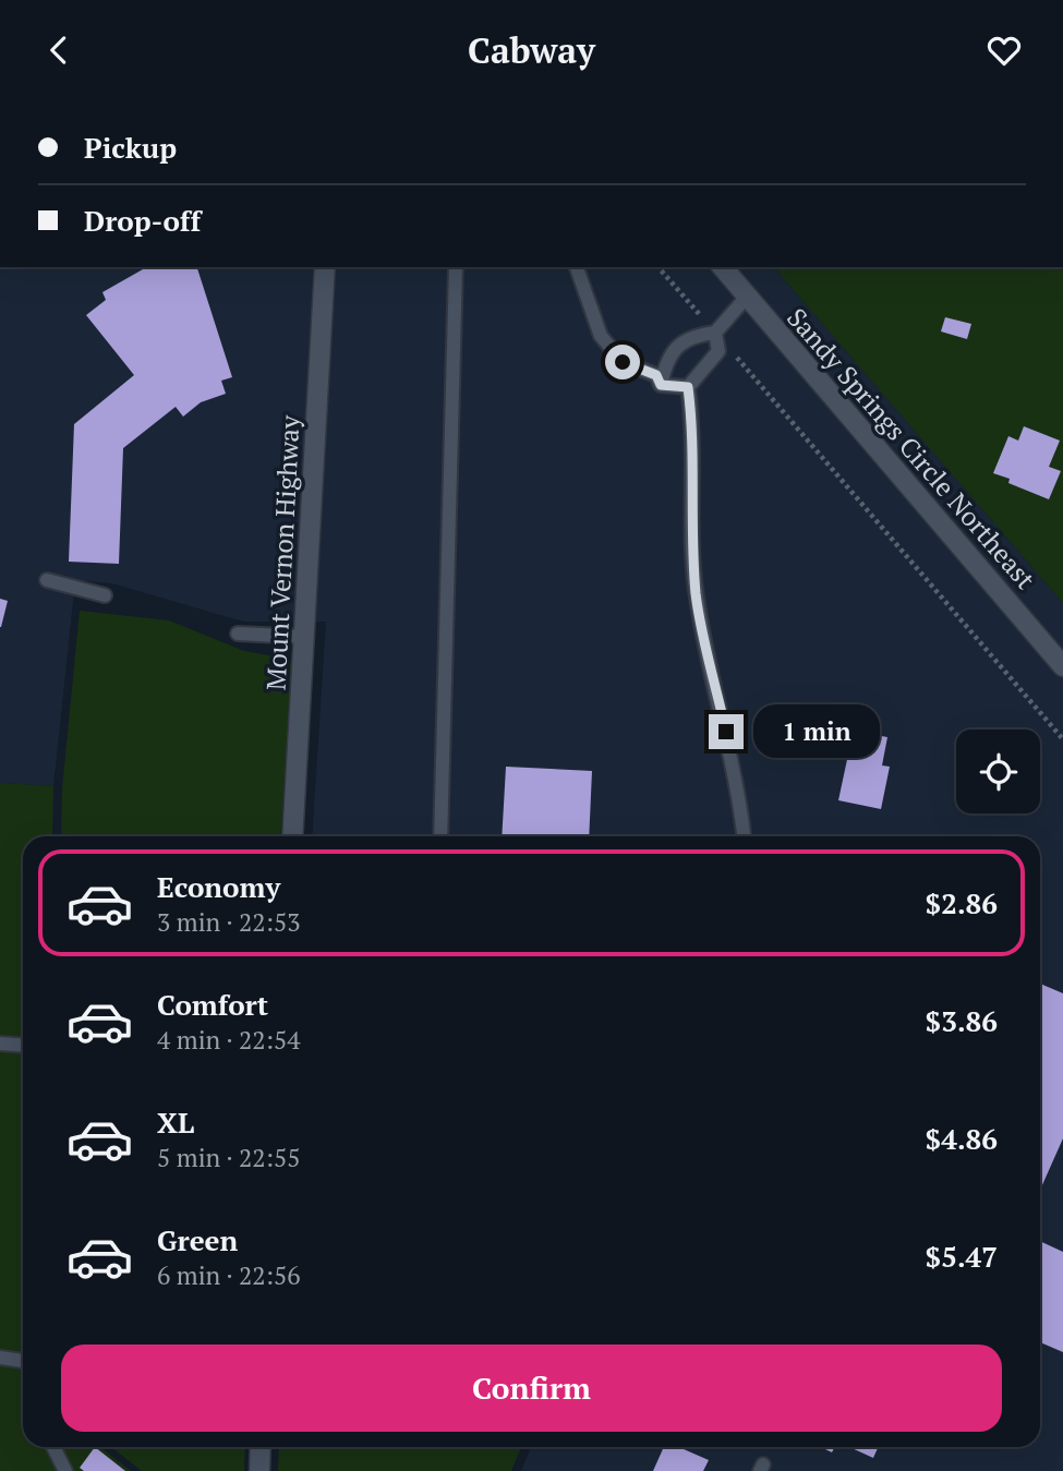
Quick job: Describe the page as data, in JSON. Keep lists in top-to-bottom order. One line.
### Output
{"streets":{"street":["Sandy Springs Circle Northeast","Mount Vernon Highway"]},"page":{"header":"Cabway","banner":["Pickup","Drop-off"],"bubble":"1 min","list":[{"name":"Economy","note":"3 min · 22:53","value":"$2.86"},{"name":"Comfort","note":"4 min · 22:54","value":"$3.86"},{"name":"XL","note":"5 min · 22:55","value":"$4.86"},{"name":"Green","note":"6 min · 22:56","value":"$5.47"}],"buttons":"Confirm"}}
